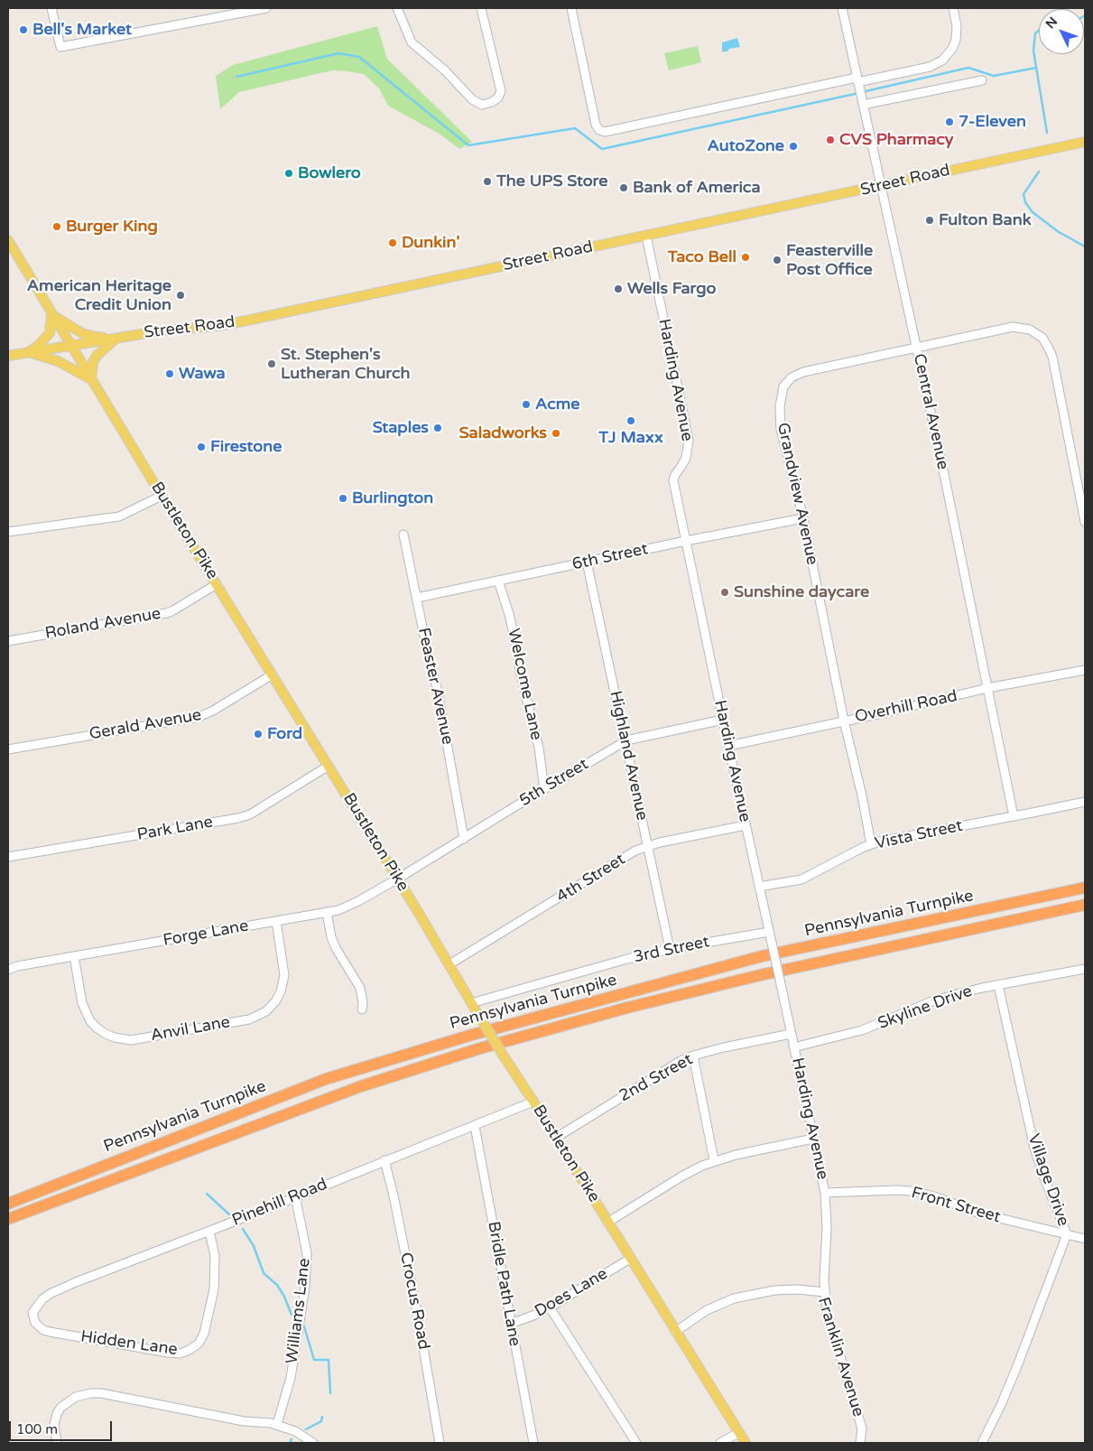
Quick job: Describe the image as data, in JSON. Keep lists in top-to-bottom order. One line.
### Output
{"streets":{"highway":["Pennsylvania Turnpike"],"main road":["Street Road","Bustleton Pike"],"street":["Harding Avenue","Central Avenue","Grandview Avenue","6th Street","Roland Avenue","Welcome Lane","Feaster Avenue","Overhill Road","Gerald Avenue","Highland Avenue","5th Street","Park Lane","Vista Street","4th Street","Forge Lane","3rd Street","Skyline Drive","Anvil Lane","2nd Street","Village Drive","Pinehill Road","Front Street","Bridle Path Lane","Does Lane","Crocus Road","Williams Lane","Hidden Lane","Franklin Avenue"]},"crossings":[["Street Road","Harding Avenue"],["Street Road","Central Avenue"],["Street Road","Bustleton Pike"],["Harding Avenue","6th Street"],["Harding Avenue","Overhill Road"],["Harding Avenue","5th Street"],["Harding Avenue","Vista Street"],["Harding Avenue","4th Street"],["Harding Avenue","3rd Street"],["Harding Avenue","Skyline Drive"],["Harding Avenue","2nd Street"],["Harding Avenue","Front Street"],["Harding Avenue","Franklin Avenue"],["Central Avenue","Grandview Avenue"],["Central Avenue","Overhill Road"],["Central Avenue","Vista Street"],["Grandview Avenue","6th Street"],["Grandview Avenue","Overhill Road"],["Grandview Avenue","Vista Street"],["Bustleton Pike","Roland Avenue"],["Bustleton Pike","Gerald Avenue"],["Bustleton Pike","5th Street"],["Bustleton Pike","Park Lane"],["Bustleton Pike","4th Street"],["Bustleton Pike","Forge Lane"],["Bustleton Pike","3rd Street"],["Bustleton Pike","2nd Street"],["Bustleton Pike","Pinehill Road"],["Bustleton Pike","Does Lane"],["Bustleton Pike","Franklin Avenue"],["6th Street","Welcome Lane"],["6th Street","Feaster Avenue"],["6th Street","Highland Avenue"],["Welcome Lane","5th Street"],["Feaster Avenue","5th Street"],["Highland Avenue","5th Street"],["Highland Avenue","4th Street"],["Highland Avenue","3rd Street"],["5th Street","Forge Lane"],["Forge Lane","Anvil Lane"],["Skyline Drive","Village Drive"],["Village Drive","Front Street"],["Pinehill Road","Bridle Path Lane"],["Pinehill Road","Crocus Road"],["Pinehill Road","Williams Lane"],["Pinehill Road","Hidden Lane"],["Bridle Path Lane","Does Lane"]],"places":["Bell's Market","7-Eleven","CVS Pharmacy","AutoZone","Bowlero","The UPS Store","Bank of America","Fulton Bank","Burger King","Dunkin'","Taco Bell","Feasterville Post Office","Wells Fargo","American Heritage Credit Union","St. Stephen's Lutheran Church","Wawa","Acme","TJ Maxx","Staples","Saladworks","Firestone","Burlington","Sunshine daycare","Ford"],"scale_bar":"100 m","north":"top left"}
